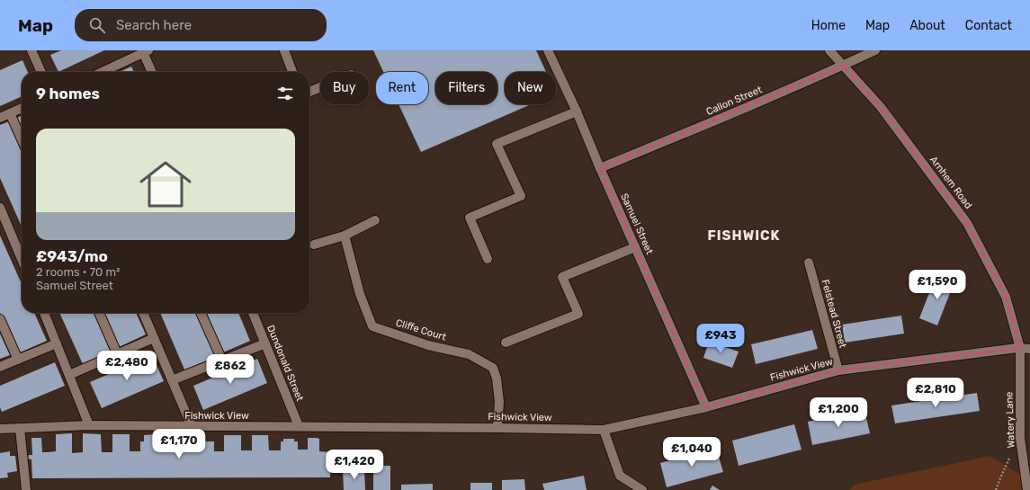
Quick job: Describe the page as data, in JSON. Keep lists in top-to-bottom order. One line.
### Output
{"streets":{"street":["Callon Street","Arnhem Road","Samuel Street","Felstead Street","Cliffe Court","Dundonald Street","Fishwick View","Watery Lane"]},"crossings":[["Callon Street","Arnhem Road"],["Callon Street","Samuel Street"],["Arnhem Road","Fishwick View"],["Arnhem Road","Watery Lane"],["Samuel Street","Fishwick View"],["Felstead Street","Fishwick View"],["Cliffe Court","Fishwick View"],["Dundonald Street","Fishwick View"],["Fishwick View","Watery Lane"]],"districts":["FISHWICK"],"page":{"header":"Map","search":"Search here","nav":["Home","Map","About","Contact"],"chip":["Buy","Rent","Filters","New"],"heading":"9 homes","list":[{"name":"£943/mo","note":"2 rooms · 70 m² · Samuel Street"}],"price":["£1,590","£943","£2,480","£862","£2,810","£1,200","£1,170","£1,040","£1,420"]}}
